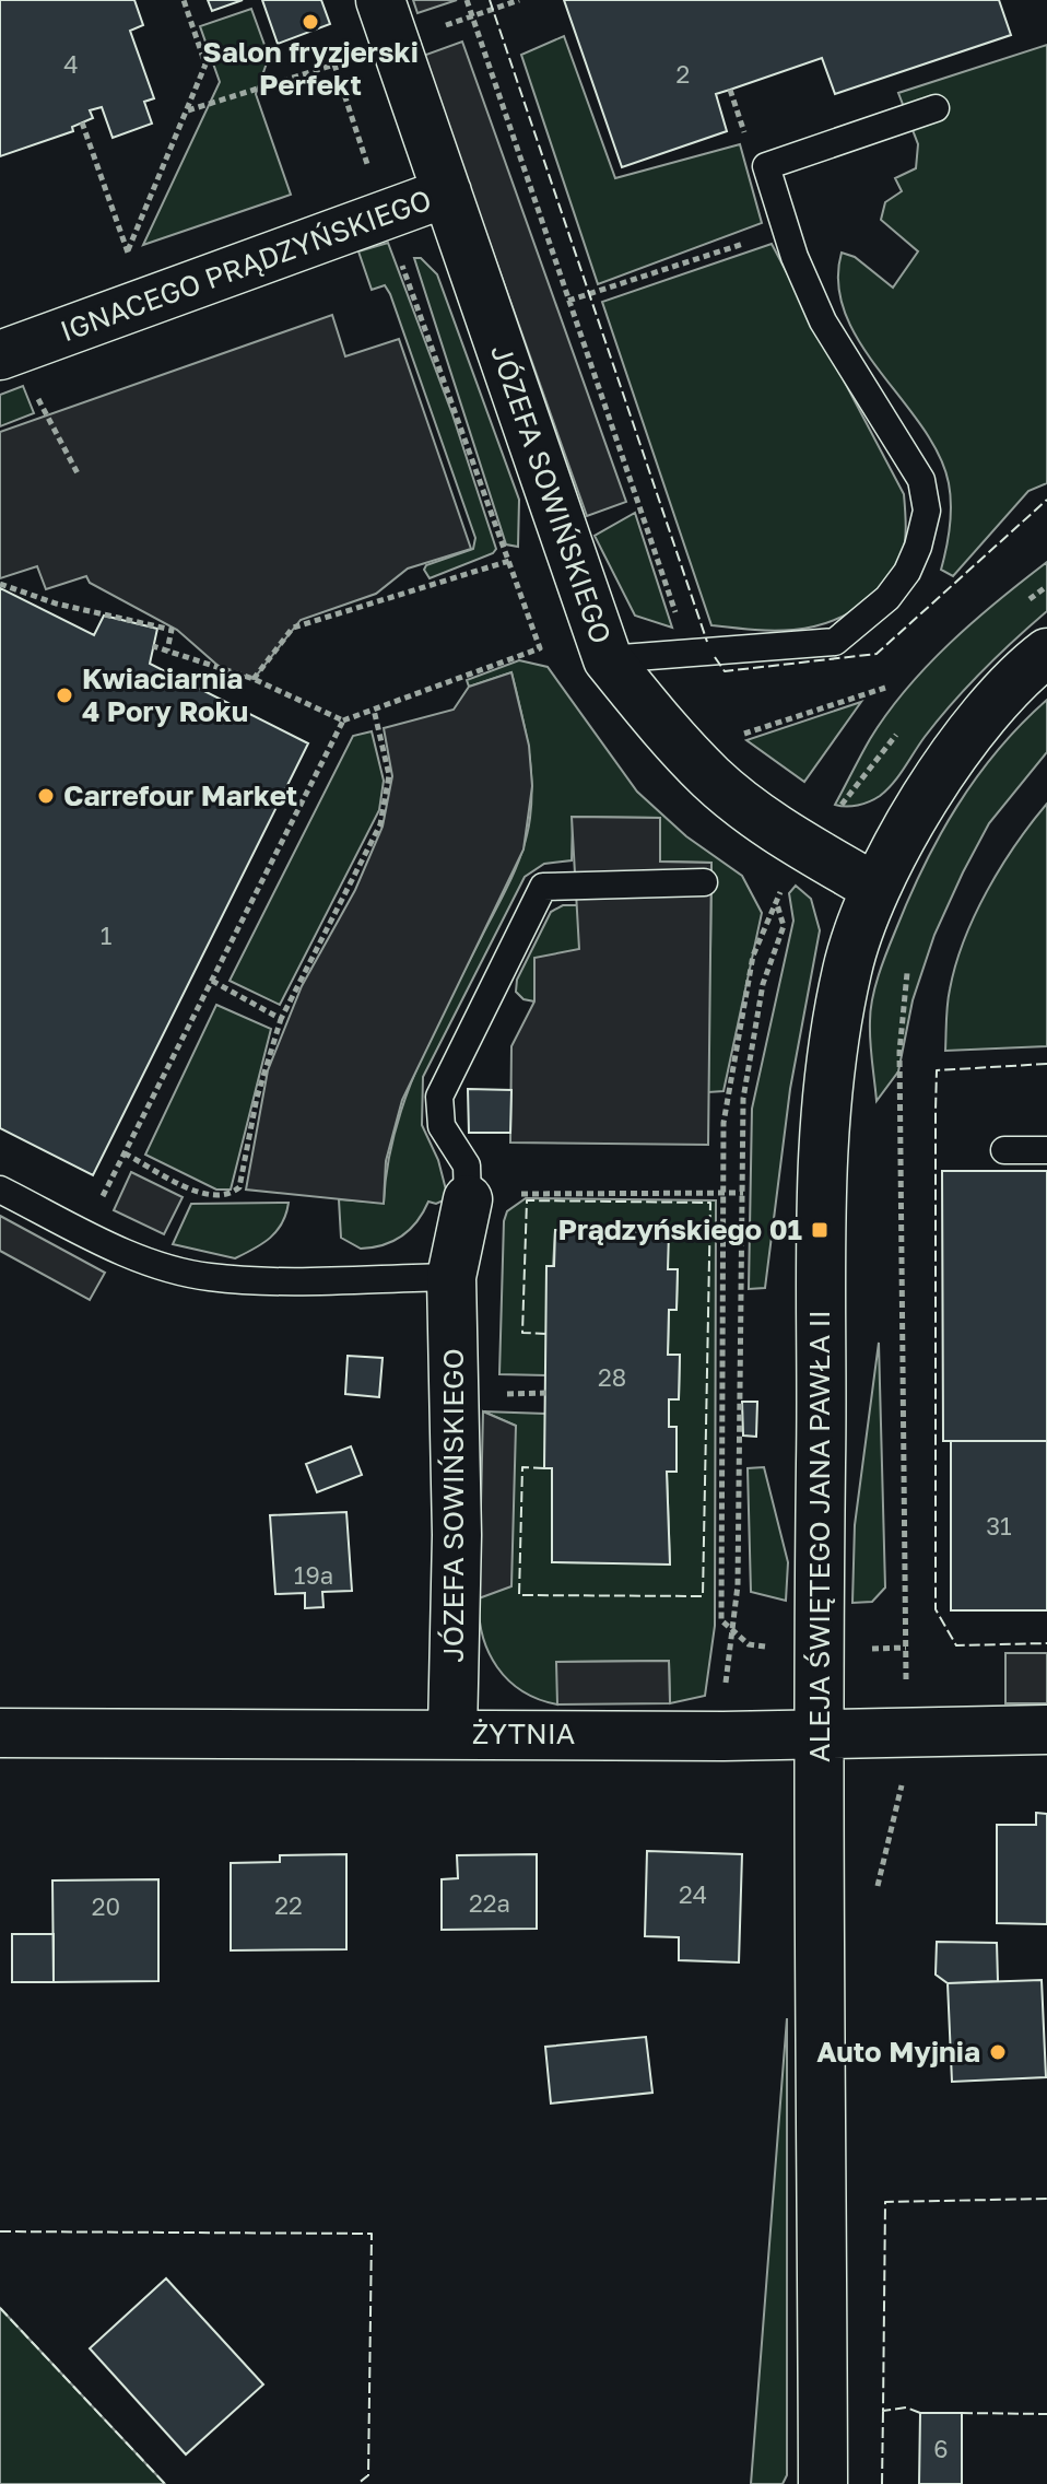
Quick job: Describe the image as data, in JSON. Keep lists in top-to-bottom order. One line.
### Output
{"streets":{"street":["IGNACEGO PRĄDZYŃSKIEGO","JÓZEFA SOWIŃSKIEGO","ALEJA ŚWIĘTEGO JANA PAWŁA II","ŻYTNIA"]},"crossings":[["IGNACEGO PRĄDZYŃSKIEGO","JÓZEFA SOWIŃSKIEGO"],["JÓZEFA SOWIŃSKIEGO","ALEJA ŚWIĘTEGO JANA PAWŁA II"],["JÓZEFA SOWIŃSKIEGO","ŻYTNIA"],["ALEJA ŚWIĘTEGO JANA PAWŁA II","ŻYTNIA"]],"places":{"other":["Salon fryzjerski Perfekt","Kwiaciarnia 4 Pory Roku","Carrefour Market","Auto Myjnia"],"transit":["Prądzyńskiego 01"]},"house_numbers":["4","2","1","28","31","19a","24","22a","22","20","6"]}
